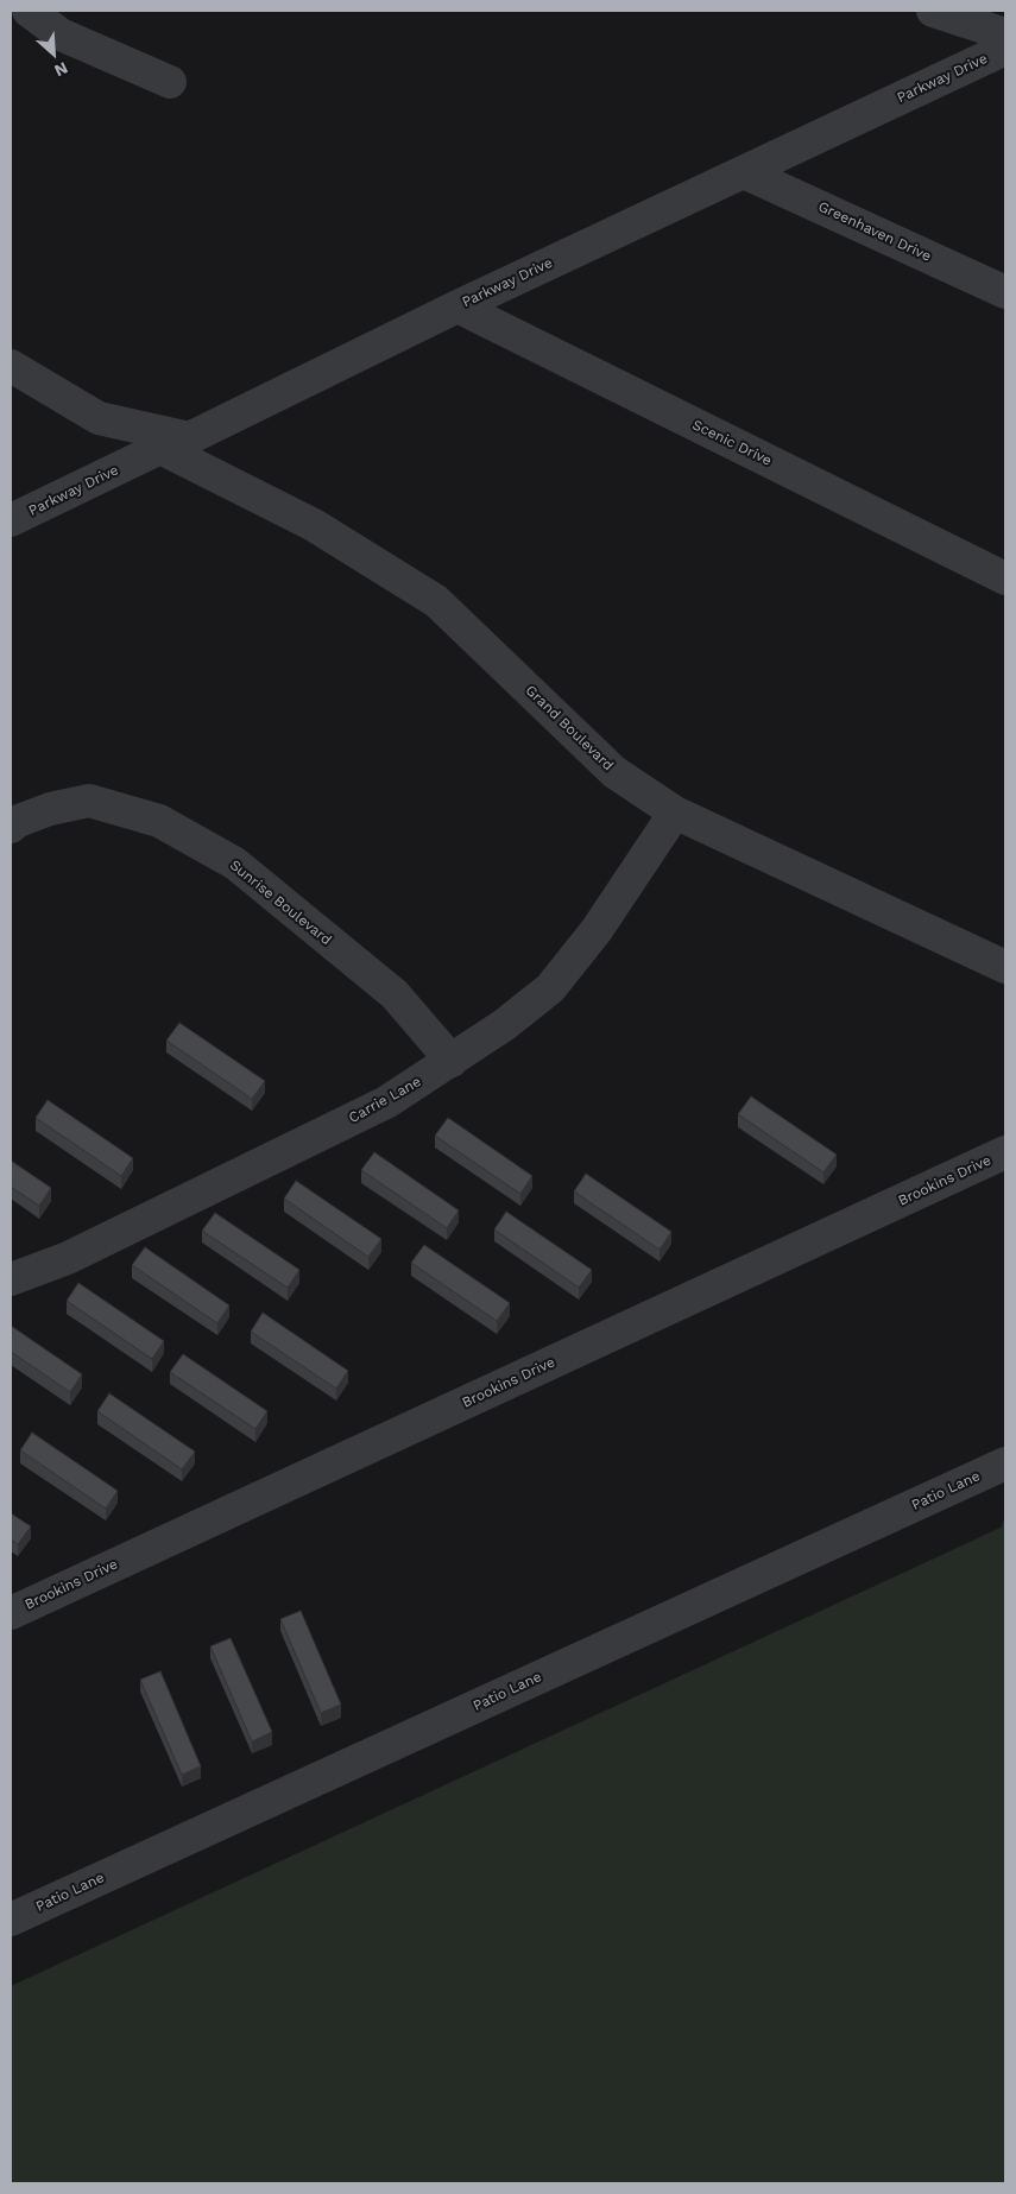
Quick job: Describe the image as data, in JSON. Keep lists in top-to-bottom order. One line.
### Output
{"streets":{"street":["Parkway Drive","Greenhaven Drive","Scenic Drive","Grand Boulevard","Sunrise Boulevard","Carrie Lane","Brookins Drive","Patio Lane"]},"crossings":[["Parkway Drive","Greenhaven Drive"],["Parkway Drive","Scenic Drive"],["Parkway Drive","Grand Boulevard"],["Grand Boulevard","Carrie Lane"],["Sunrise Boulevard","Carrie Lane"]],"north":"bottom right"}
